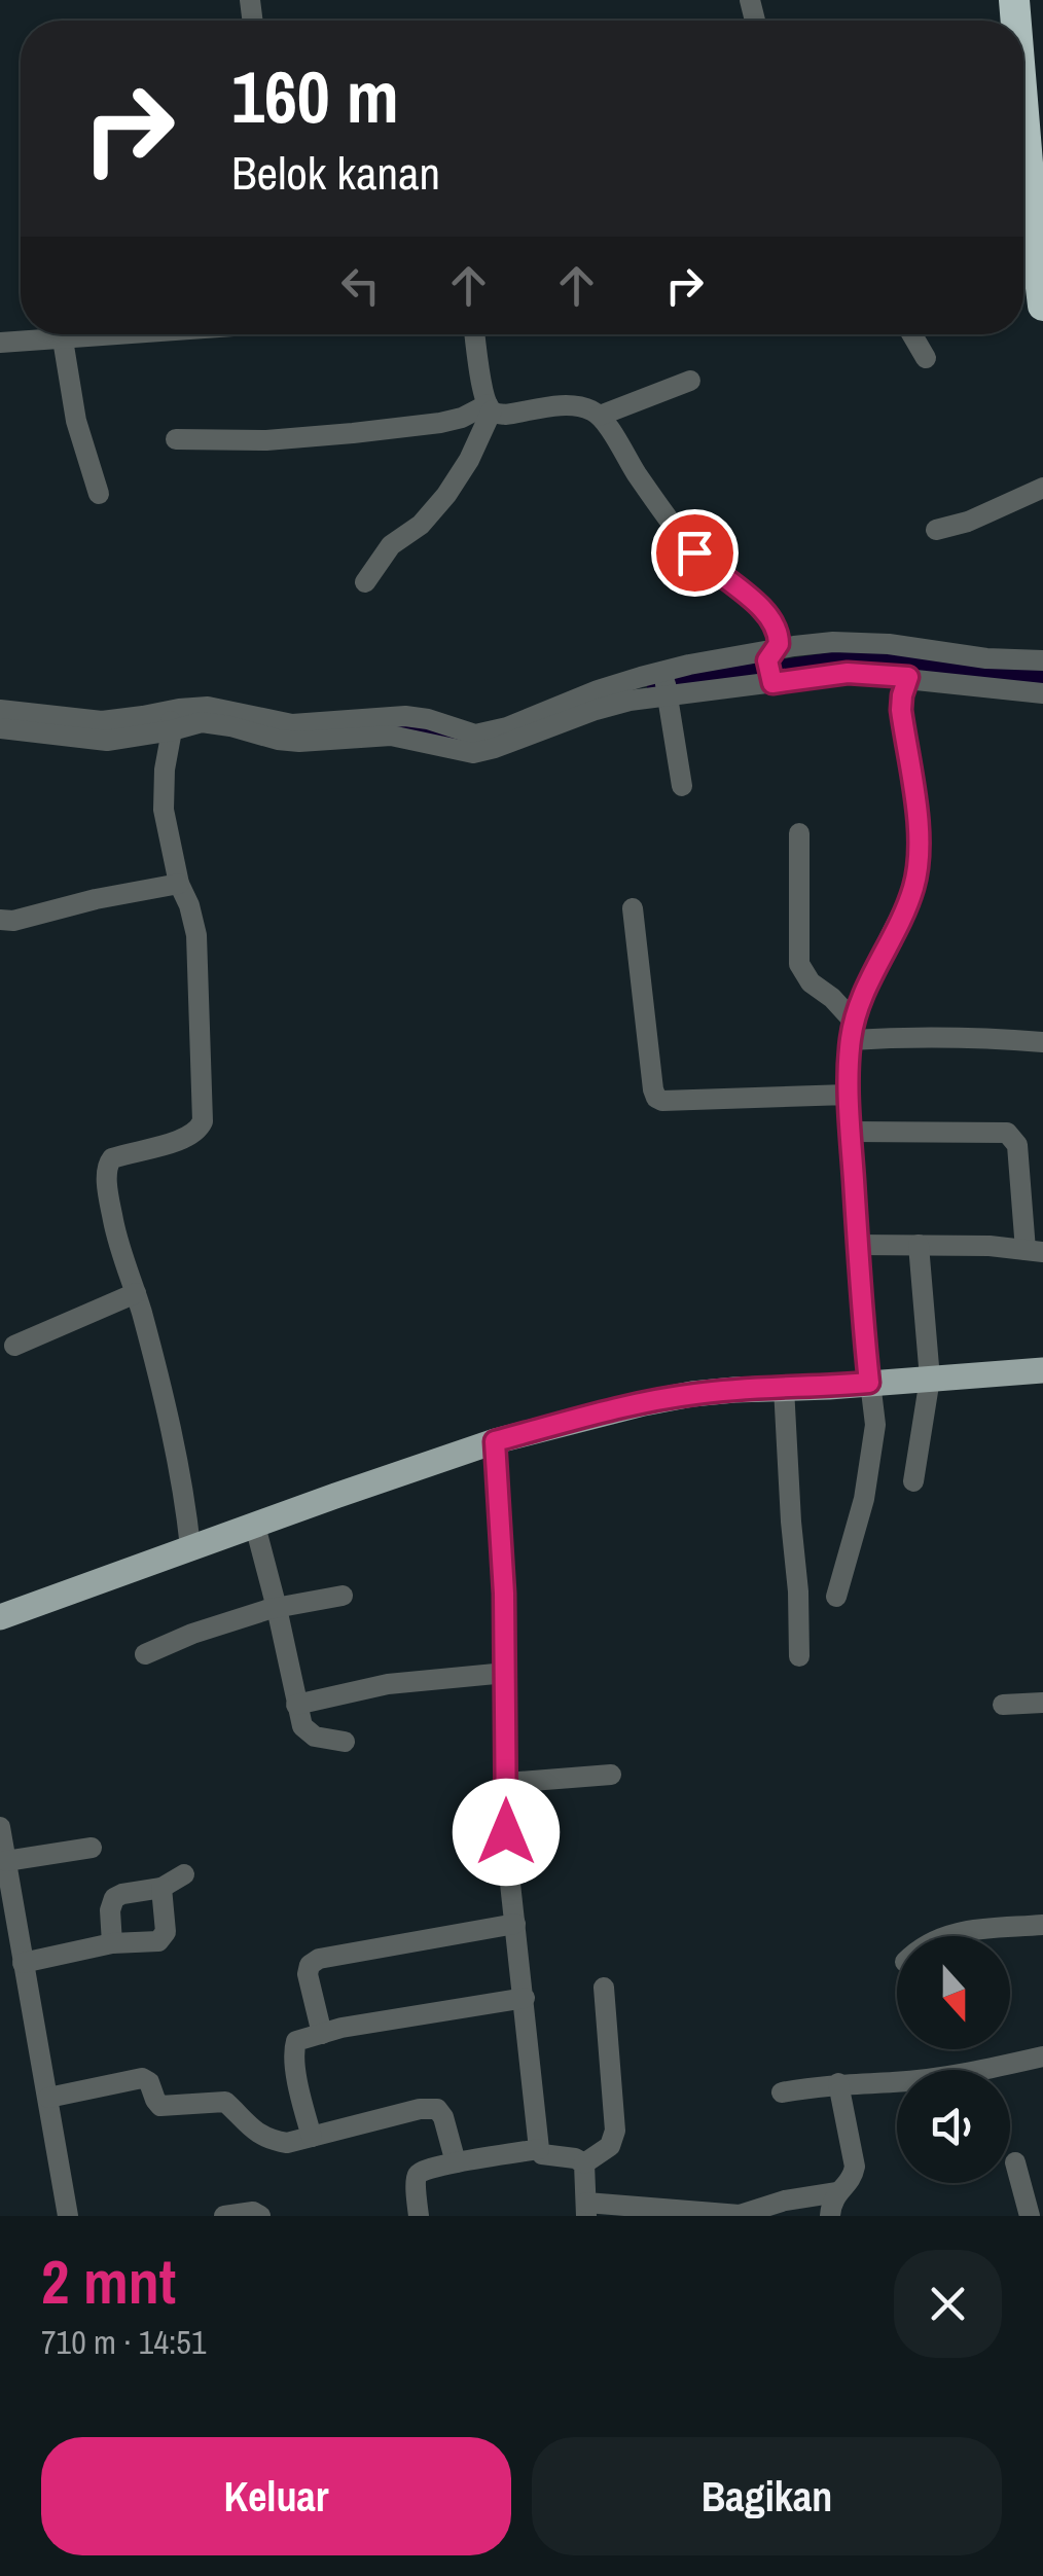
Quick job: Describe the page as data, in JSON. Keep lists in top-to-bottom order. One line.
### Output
{"north":"bottom","page":{"turn":["160 m","Belok kanan"],"heading":["2 mnt","710 m · 14:51"],"buttons":["Keluar","Bagikan"]}}
